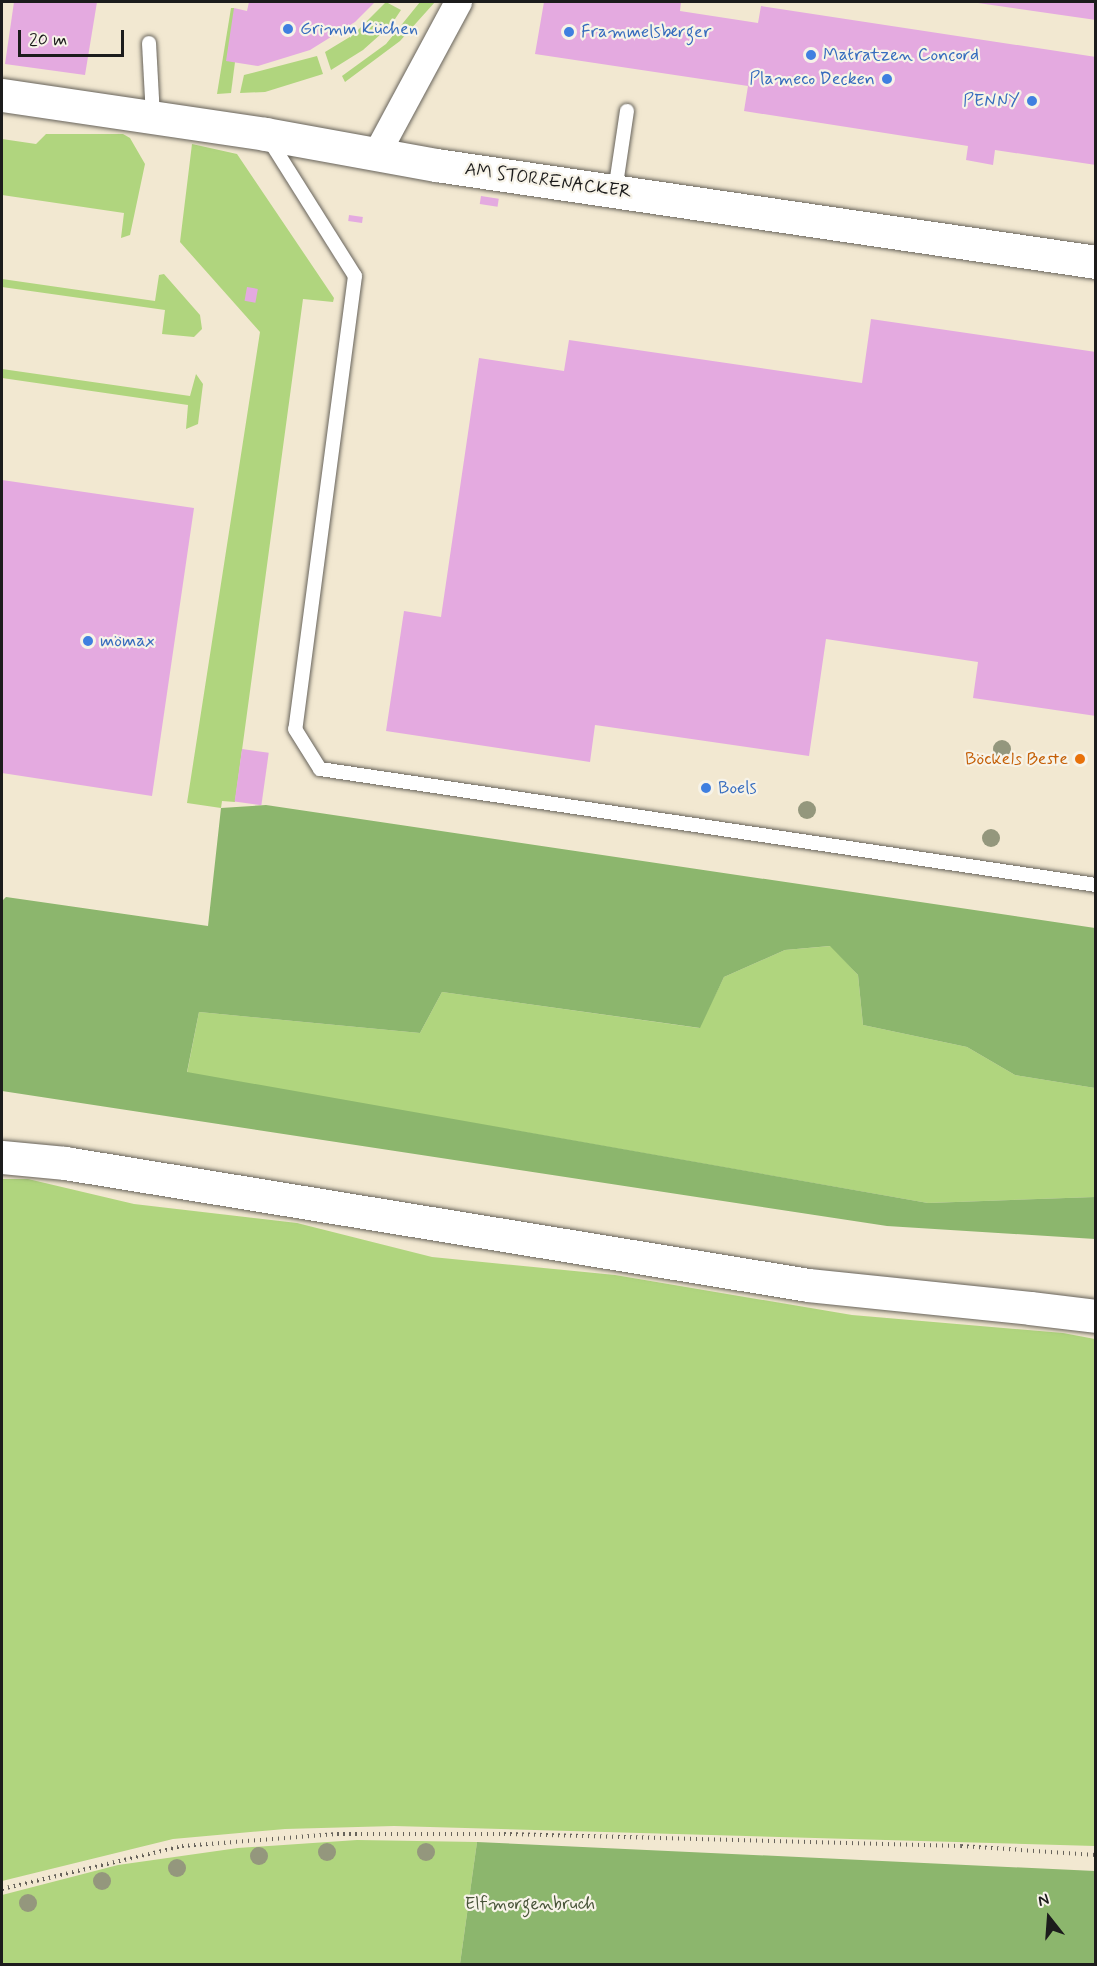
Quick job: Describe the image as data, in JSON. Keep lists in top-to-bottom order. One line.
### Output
{"streets":{"main road":["AM STORRENACKER"]},"parks":["Elfmorgenbruch"],"places":["Grimm Küchen","Frammelsberger","Matratzen Concord","Plameco Decken","PENNY","mömax","Böckels Beste","Boels"],"scale_bar":"20 m","north":"top"}
